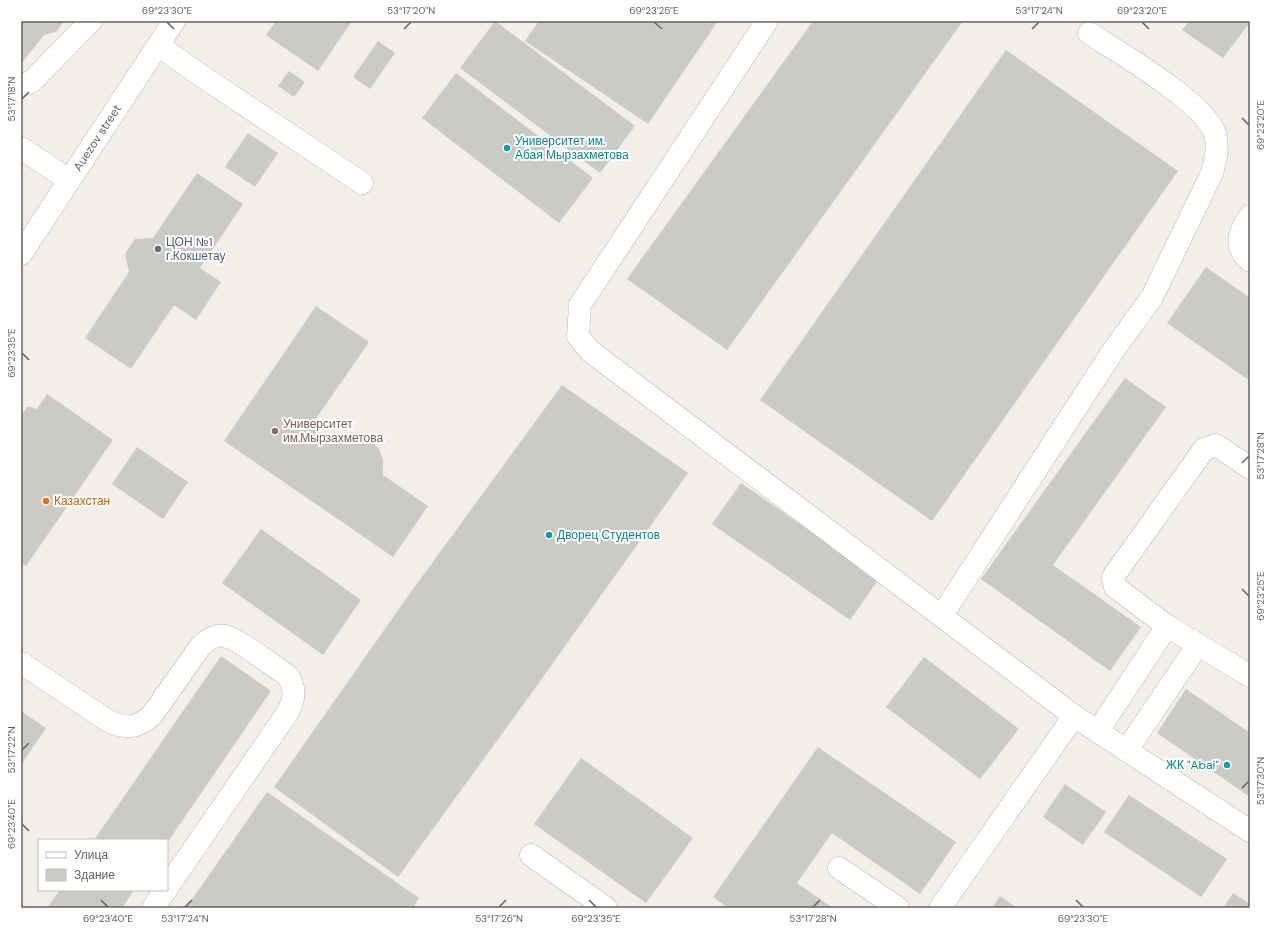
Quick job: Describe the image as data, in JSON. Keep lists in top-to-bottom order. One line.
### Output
{"streets":{"street":["Auezov street"]},"places":["Университет им. Абая Мырзахметова","ЦОН №1 г.Кокшетау","Университет им.Мырзахметова","Казахстан","Дворец Студентов","ЖК \"Abai\""],"legend":["Улица","Здание"],"coordinates":["69°23'30\"E","53°17'20\"N","69°23'25\"E","53°17'24\"N","69°23'20\"E","53°17'18\"N","69°23'35\"E","53°17'28\"N","53°17'22\"N","53°17'30\"N","69°23'40\"E","53°17'26\"N"]}
